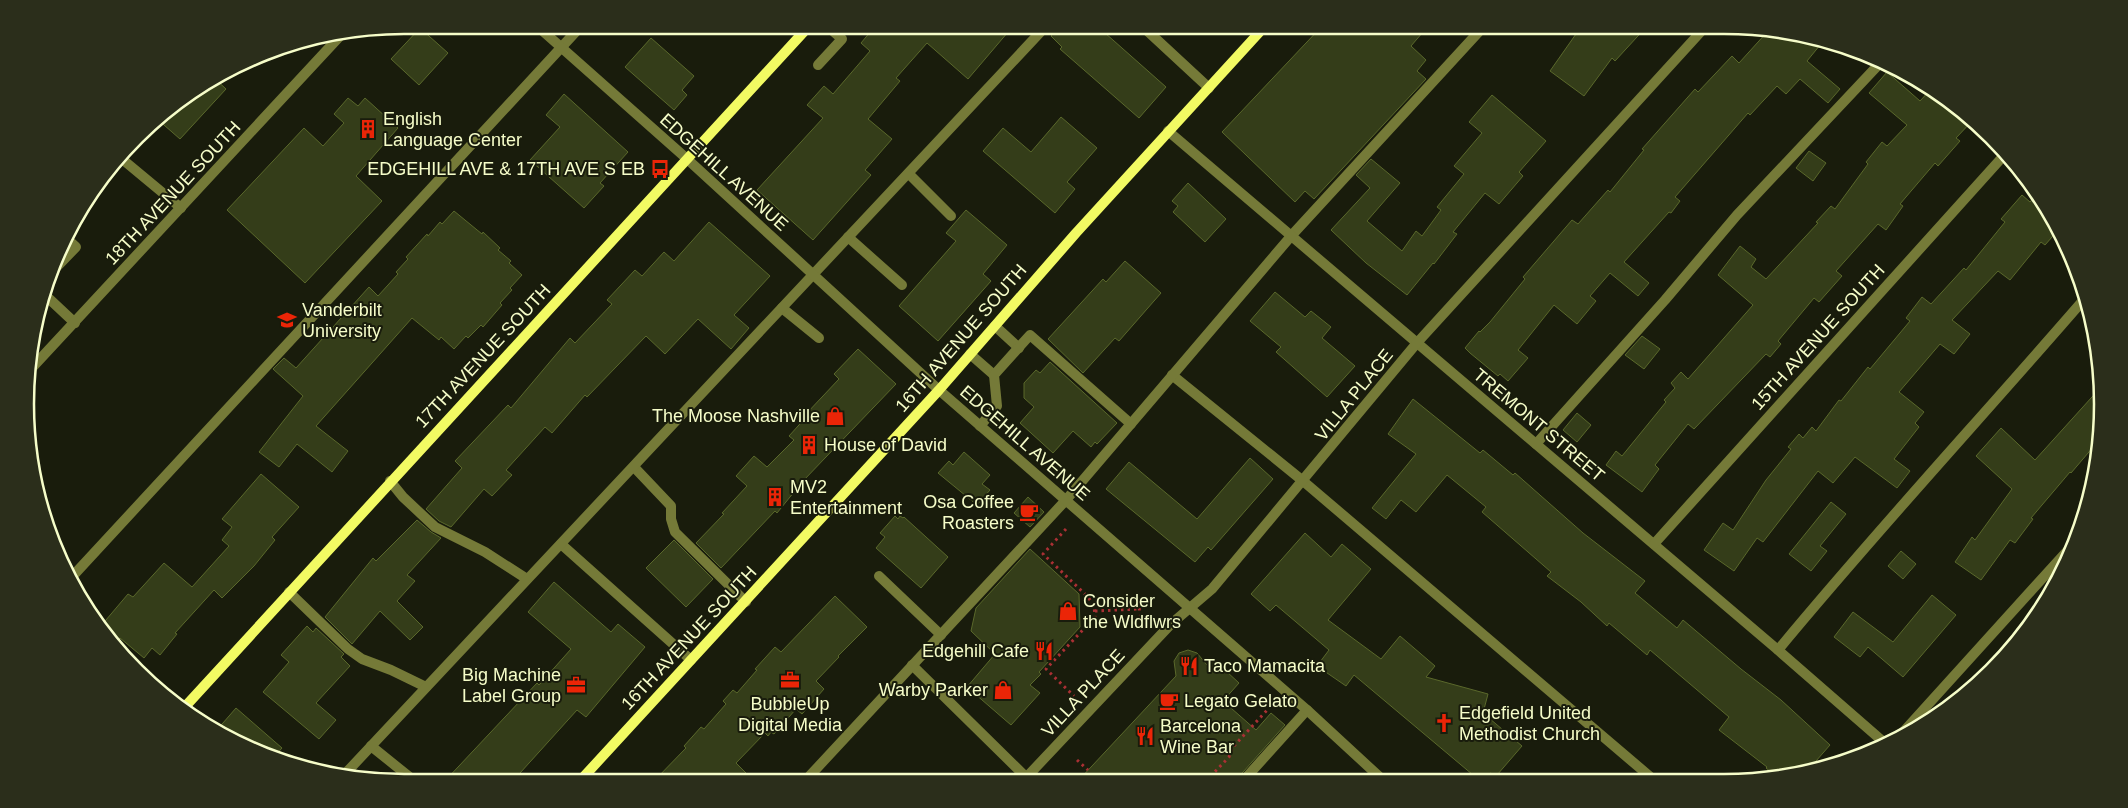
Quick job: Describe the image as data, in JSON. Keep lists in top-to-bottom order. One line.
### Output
{"streets":{"main road":["16TH AVENUE SOUTH","17TH AVENUE SOUTH"],"street":["EDGEHILL AVENUE","18TH AVENUE SOUTH","15TH AVENUE SOUTH","VILLA PLACE","TREMONT STREET"]},"crossings":[["EDGEHILL AVENUE","16TH AVENUE SOUTH"],["EDGEHILL AVENUE","17TH AVENUE SOUTH"],["EDGEHILL AVENUE","VILLA PLACE"],["15TH AVENUE SOUTH","TREMONT STREET"],["16TH AVENUE SOUTH","TREMONT STREET"],["VILLA PLACE","TREMONT STREET"]],"places":{"building":["English Language Center","House of David","MV2 Entertainment"],"bus stop":["EDGEHILL AVE & 17TH AVE S EB"],"school or university":["Vanderbilt University"],"shop":["The Moose Nashville","Consider the Wldflwrs","Warby Parker"],"cafe":["Osa Coffee Roasters","Legato Gelato"],"restaurant":["Edgehill Cafe","Taco Mamacita","Barcelona Wine Bar"],"office":["BubbleUp Digital Media","Big Machine Label Group"],"church":["Edgefield United Methodist Church"]}}
